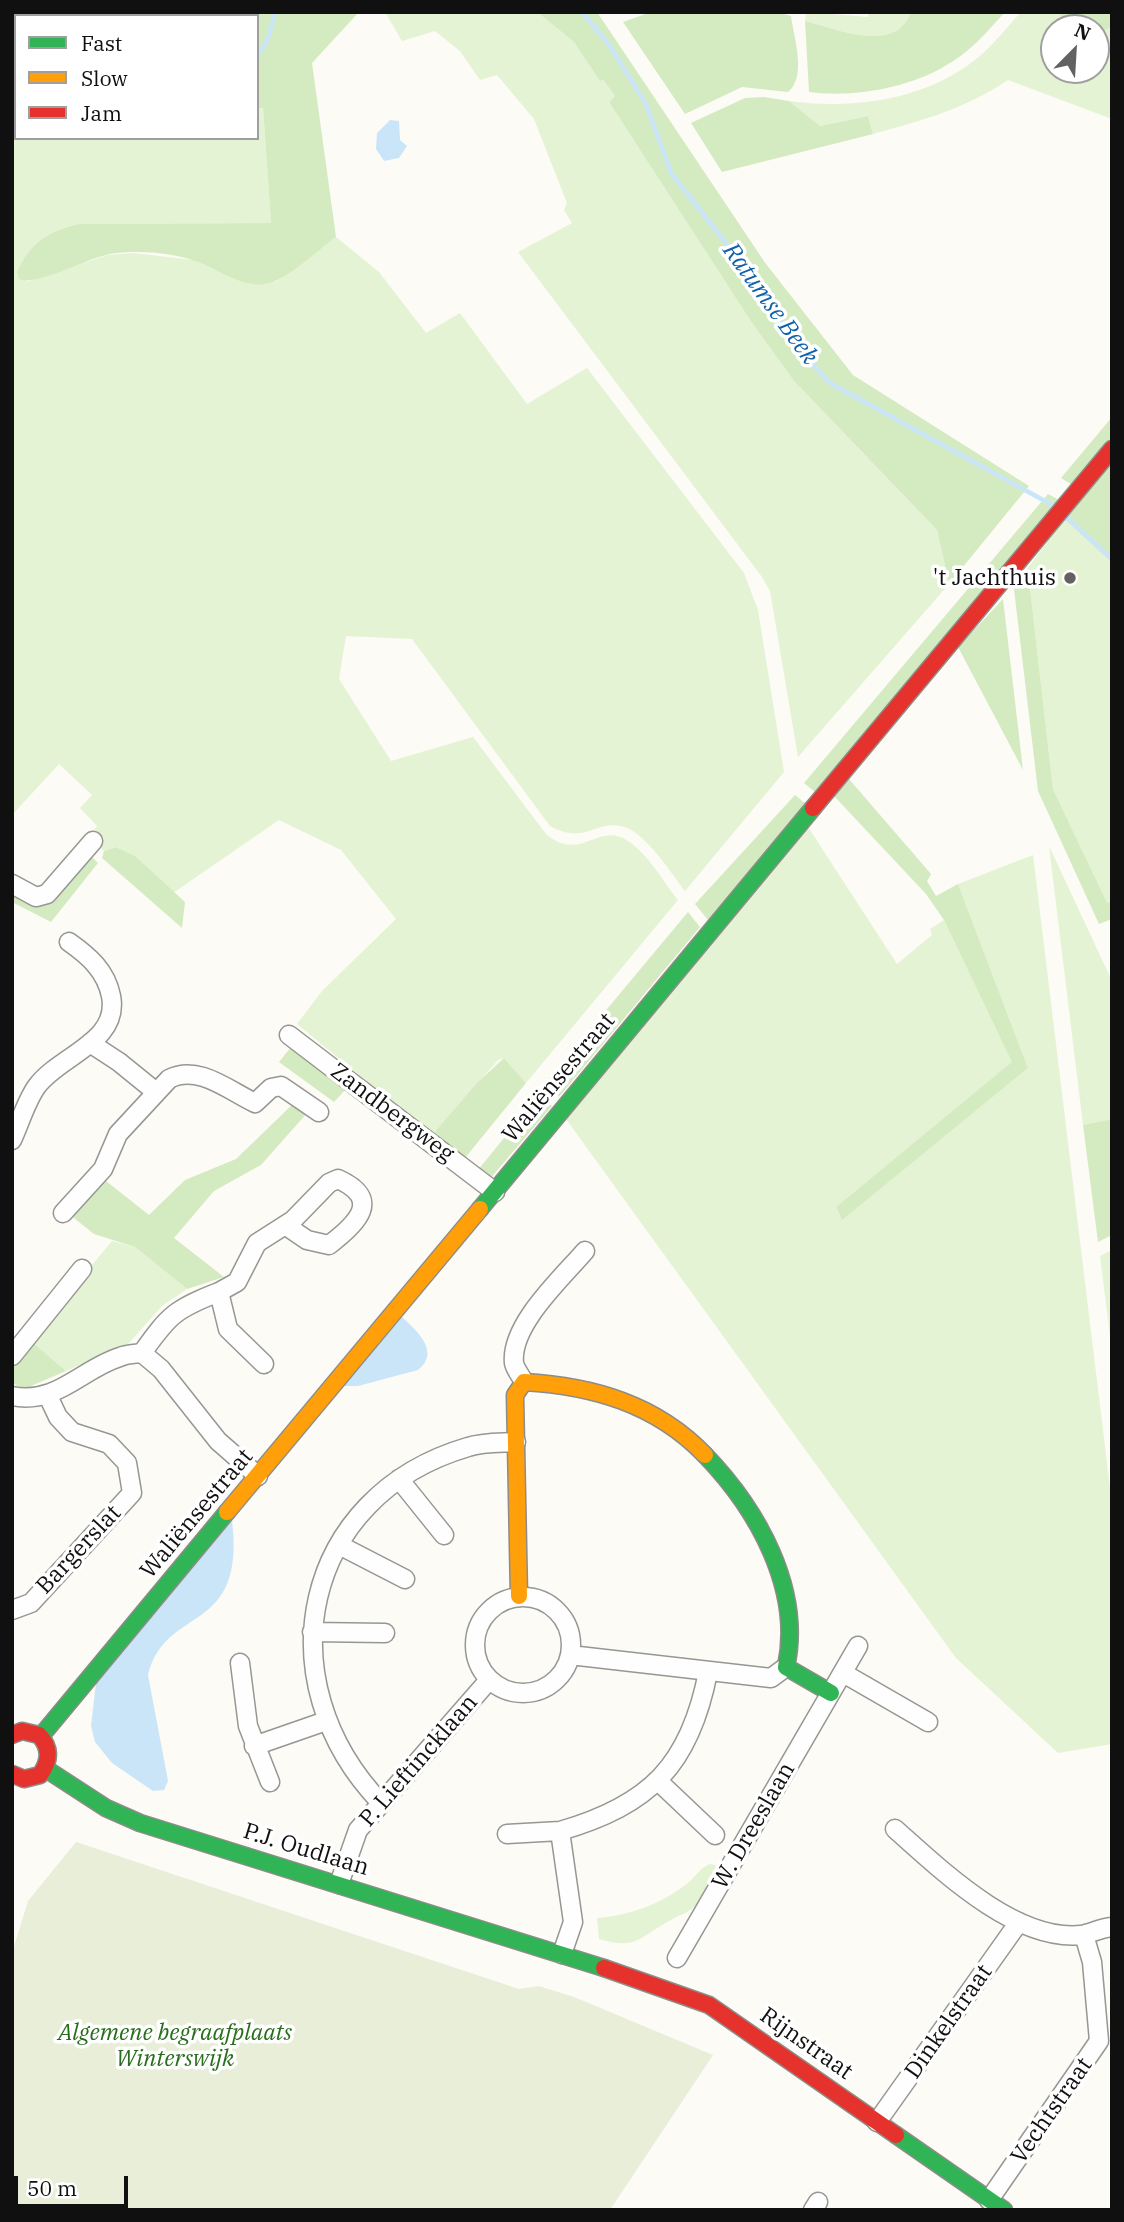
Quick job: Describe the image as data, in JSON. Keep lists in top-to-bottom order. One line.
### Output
{"streets":{"street":["Waliënsestraat","Zandbergweg","Bargerslat","P. Lieftincklaan","W. Dreeslaan","P.J. Oudlaan","Dinkelstraat","Rijnstraat","Vechtstraat"]},"crossings":[["Waliënsestraat","Zandbergweg"],["P. Lieftincklaan","P.J. Oudlaan"],["P.J. Oudlaan","Rijnstraat"],["Dinkelstraat","Rijnstraat"],["Rijnstraat","Vechtstraat"]],"water":["Ratumse Beek"],"parks":["Algemene begraafplaats Winterswijk"],"places":["'t Jachthuis"],"legend":["Fast","Slow","Jam"],"scale_bar":"50 m","north":"top right"}
